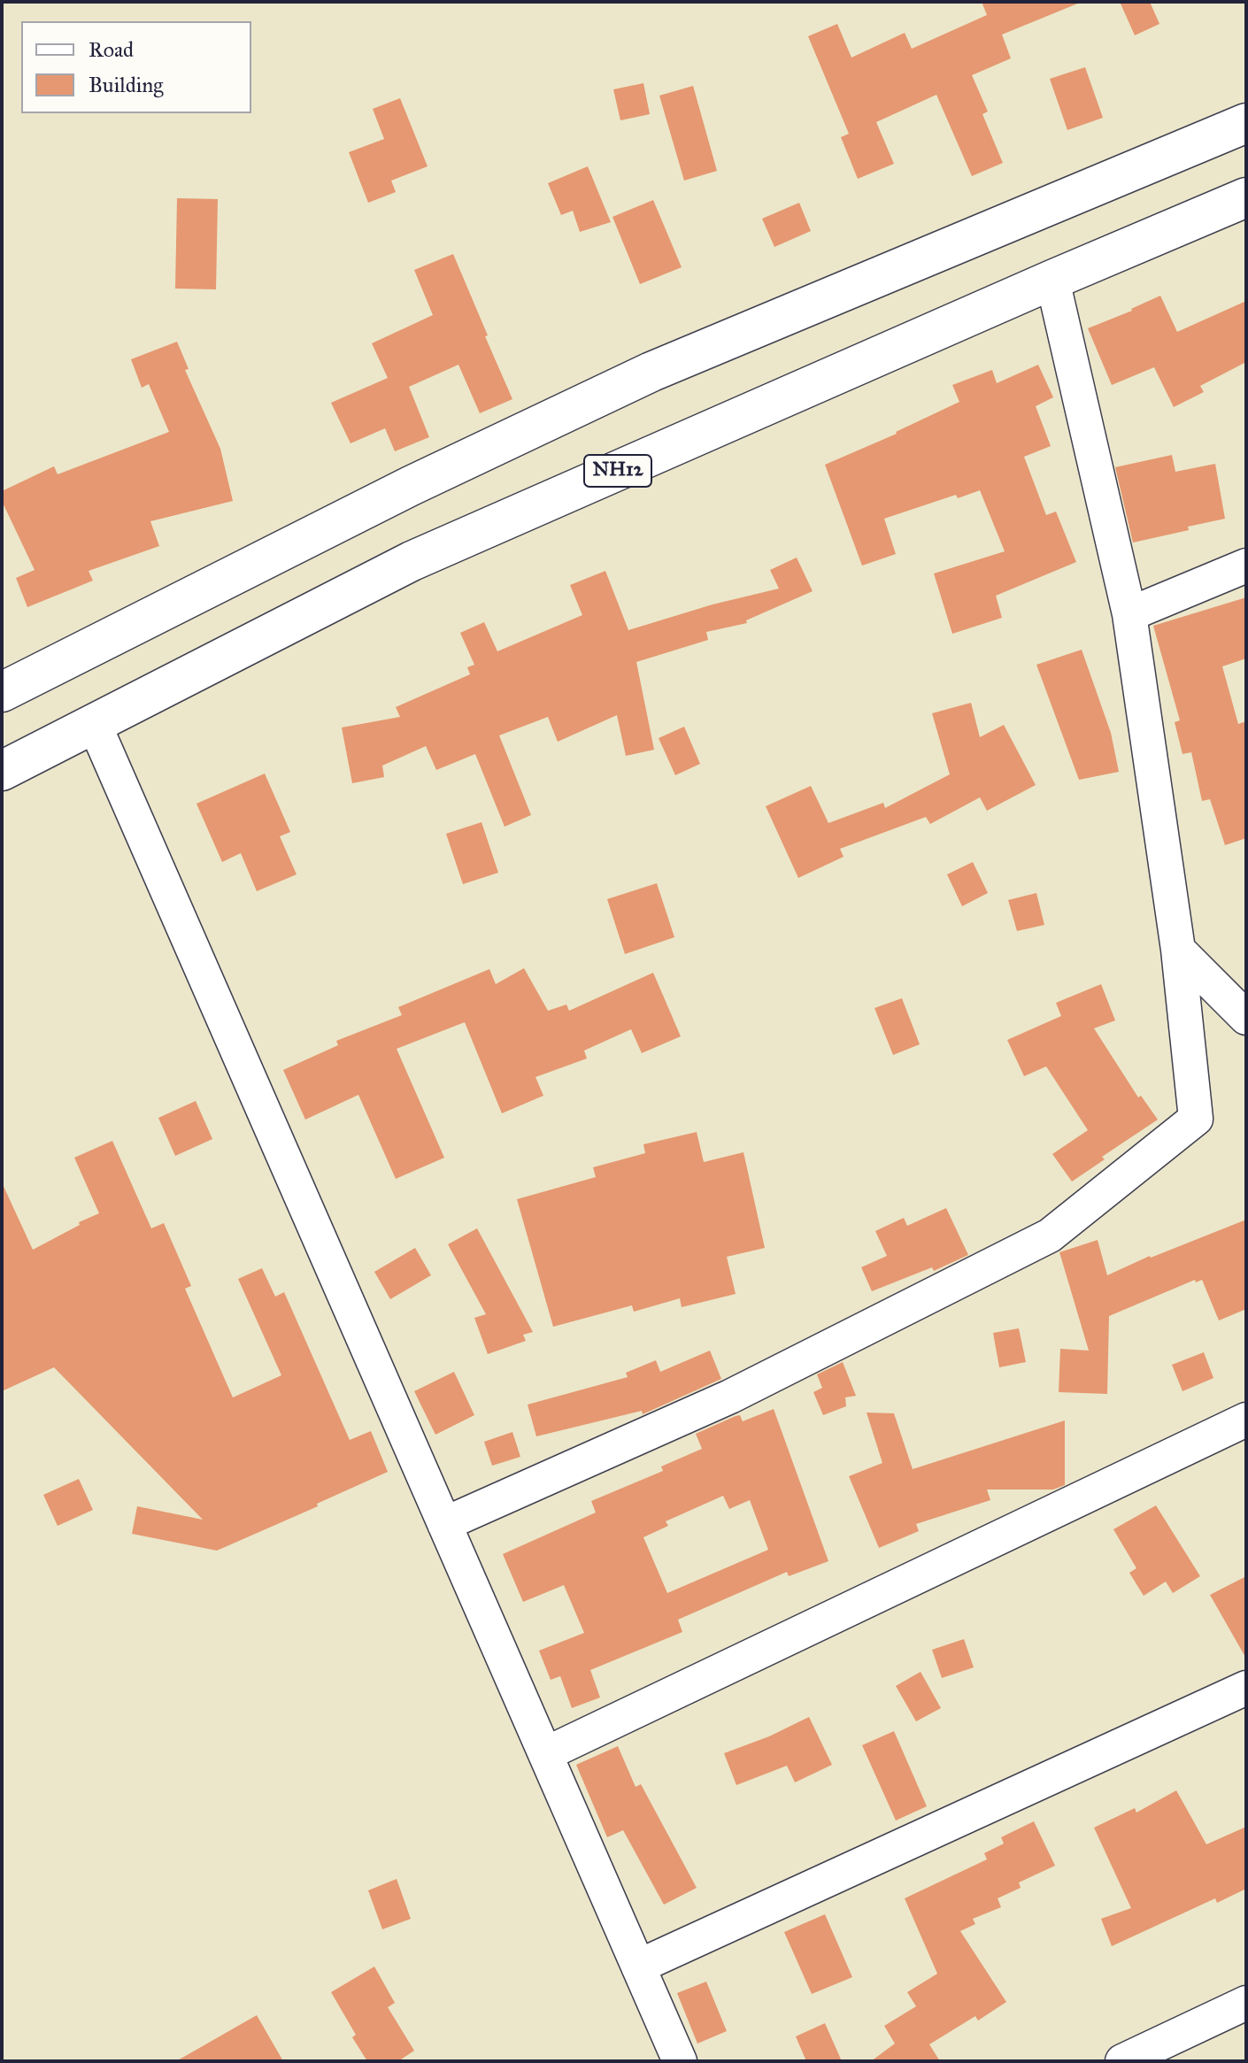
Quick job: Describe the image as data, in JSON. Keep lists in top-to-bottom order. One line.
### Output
{"streets":{"highway":["NH12"]},"legend":["Road","Building"]}
